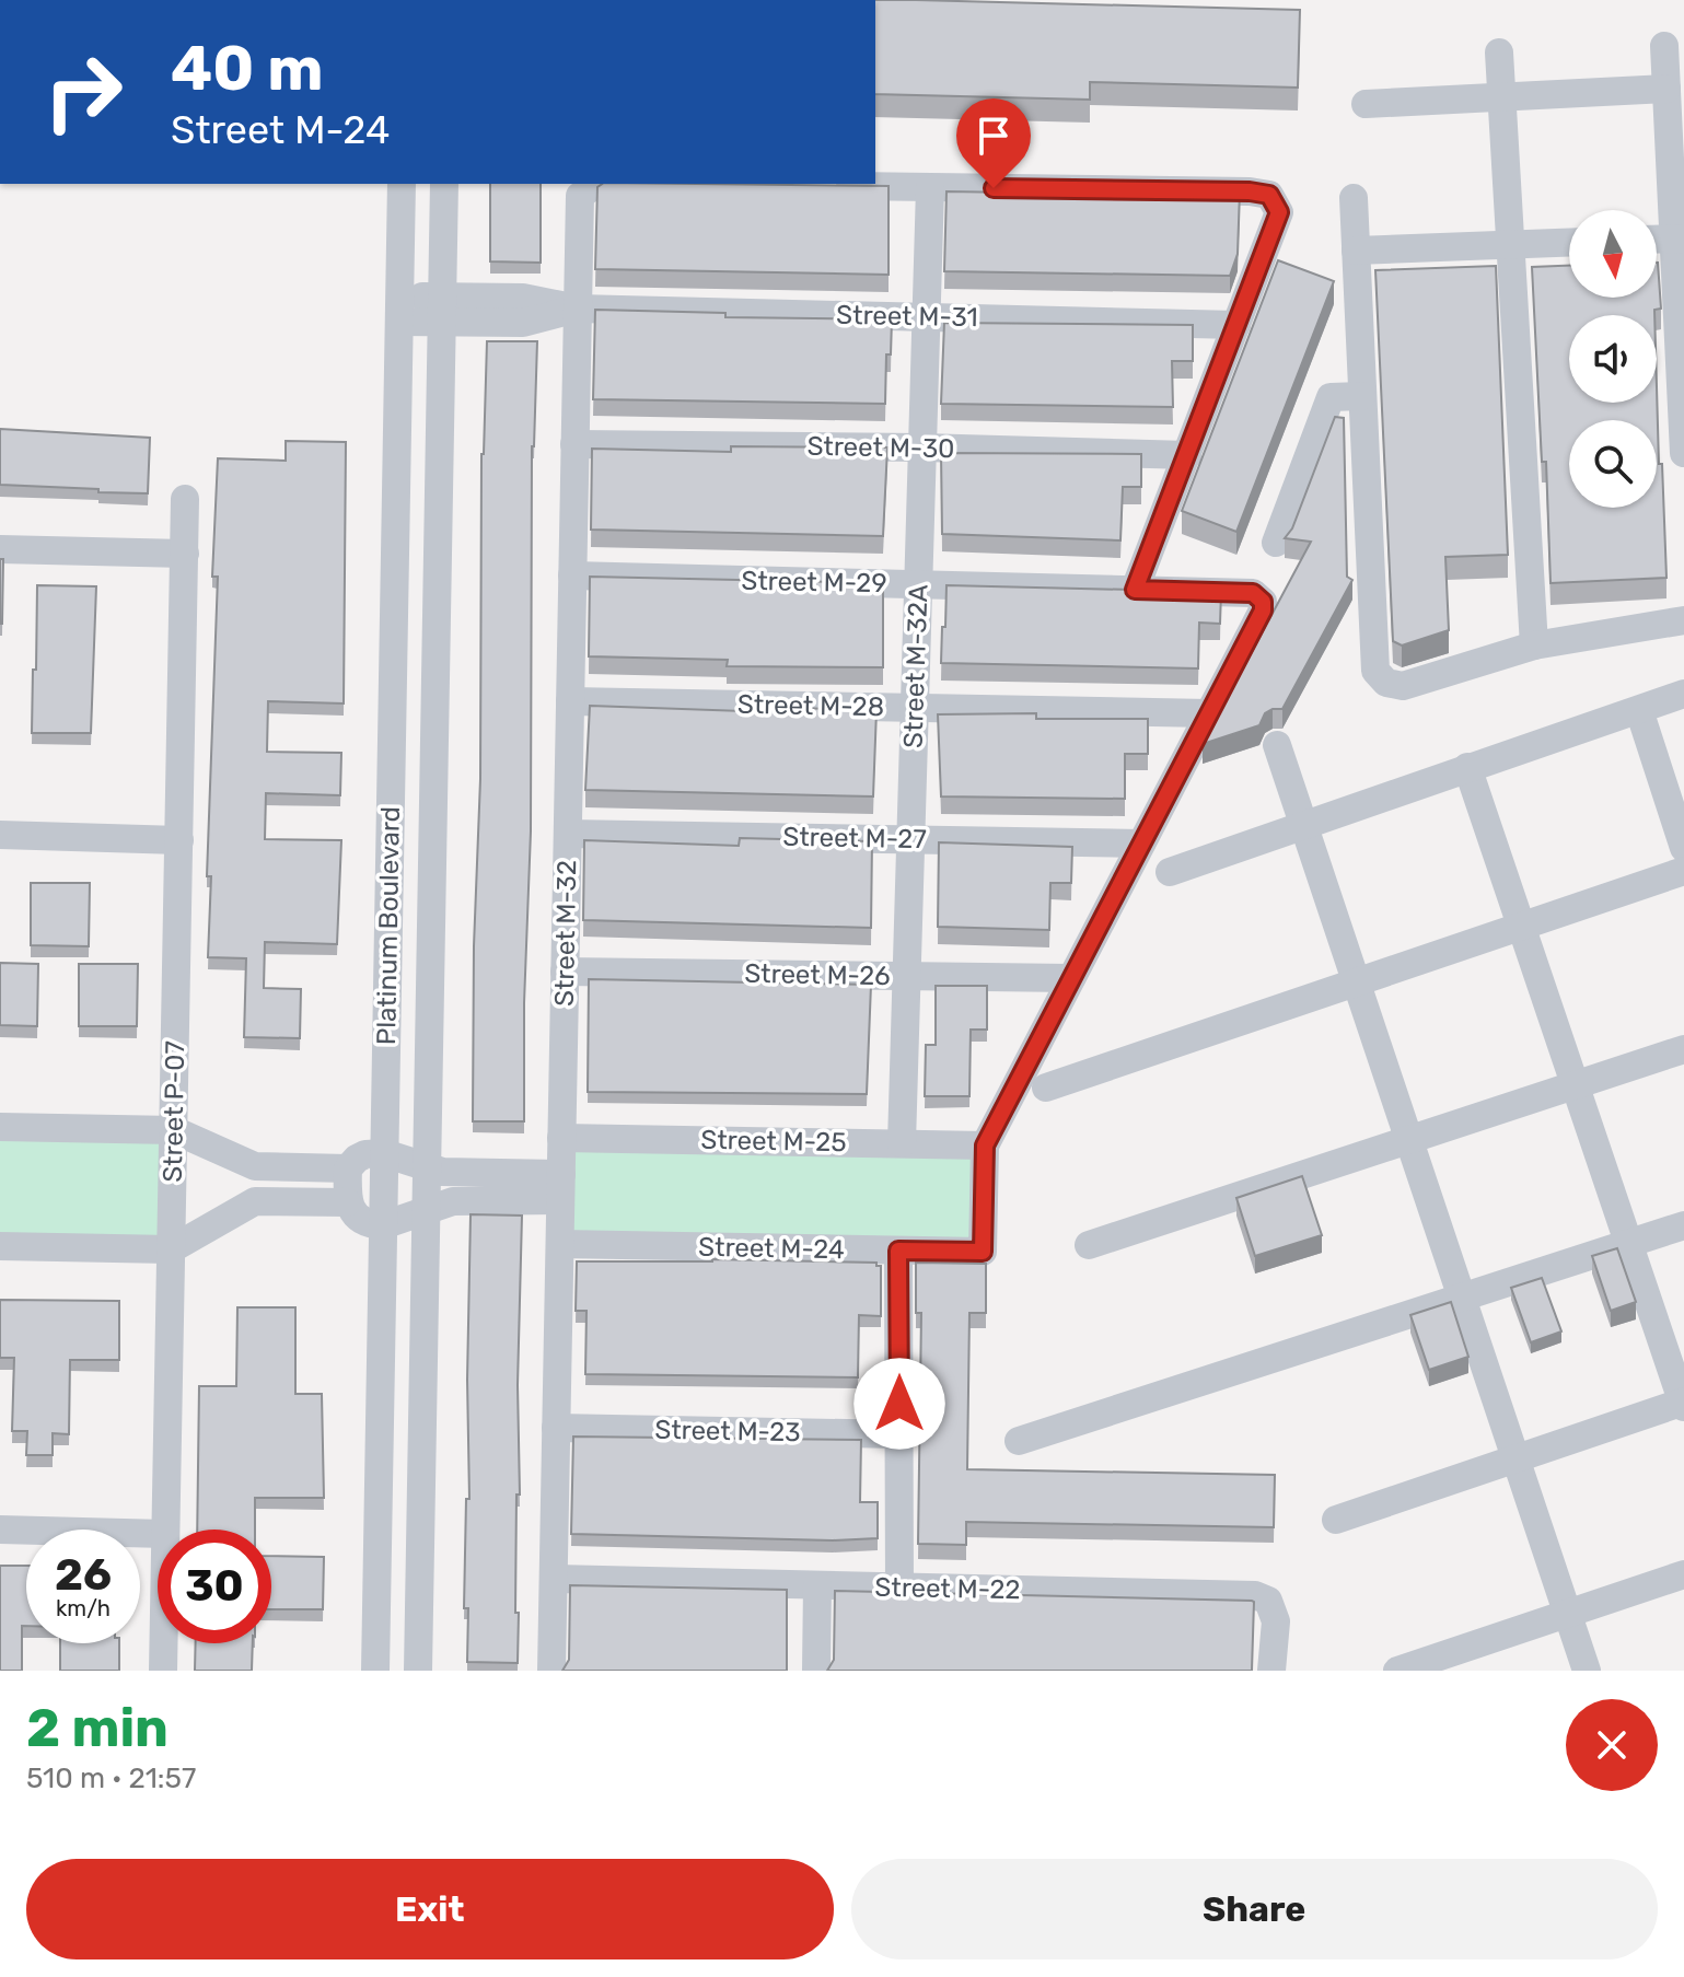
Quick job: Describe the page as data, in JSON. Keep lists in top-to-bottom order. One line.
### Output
{"streets":{"street":["Street M-31","Street M-30","Street M-29","Street M-32A","Street M-28","Street M-27","Platinum Boulevard","Street M-32","Street M-26","Street P-07","Street M-25","Street M-24","Street M-23","Street M-22"]},"crossings":[["Street M-31","Street M-32A"],["Street M-31","Platinum Boulevard"],["Street M-31","Street M-32"],["Street M-30","Street M-32A"],["Street M-30","Street M-32"],["Street M-29","Street M-32A"],["Street M-29","Street M-28"],["Street M-29","Street M-32"],["Street M-32A","Street M-28"],["Street M-32A","Street M-27"],["Street M-32A","Street M-26"],["Street M-32A","Street M-25"],["Street M-28","Street M-32"],["Street M-27","Street M-32"],["Street M-32","Street M-26"],["Street M-32","Street M-25"],["Street M-32","Street M-24"],["Street M-32","Street M-23"],["Street M-32","Street M-22"],["Street M-25","Street M-24"]],"north":"bottom","page":{"turn":["40 m","Street M-24"],"speed":"26 km/h","limit":"30","heading":["2 min","510 m · 21:57"],"buttons":["Exit","Share"]}}
